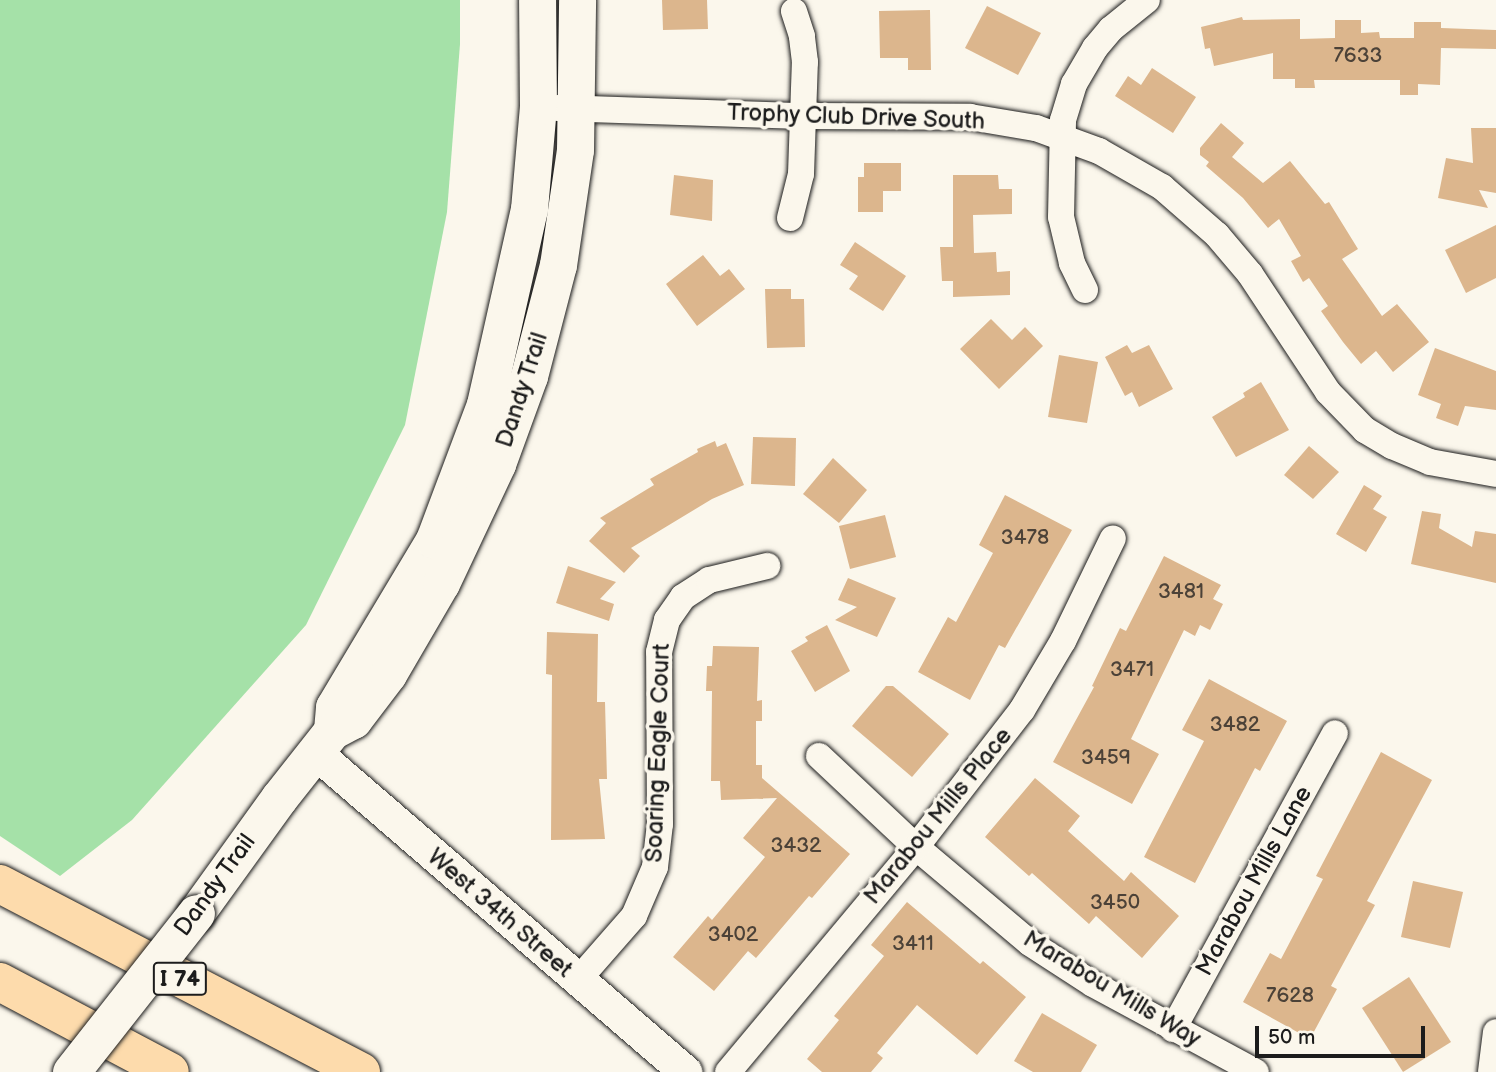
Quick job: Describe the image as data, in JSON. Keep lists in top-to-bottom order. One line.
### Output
{"streets":{"highway":["I 74"],"main road":["Dandy Trail"],"street":["Trophy Club Drive South","Soaring Eagle Court","Marabou Mills Place","Marabou Mills Lane","West 34th Street","Marabou Mills Way"]},"crossings":[["Trophy Club Drive South","Dandy Trail"],["Dandy Trail","West 34th Street"],["Soaring Eagle Court","West 34th Street"],["Marabou Mills Place","Marabou Mills Way"],["Marabou Mills Lane","Marabou Mills Way"]],"house_numbers":["7633","3478","3481","3471","3482","3459","3432","3450","3402","3411","7628"],"scale_bar":"50 m"}
